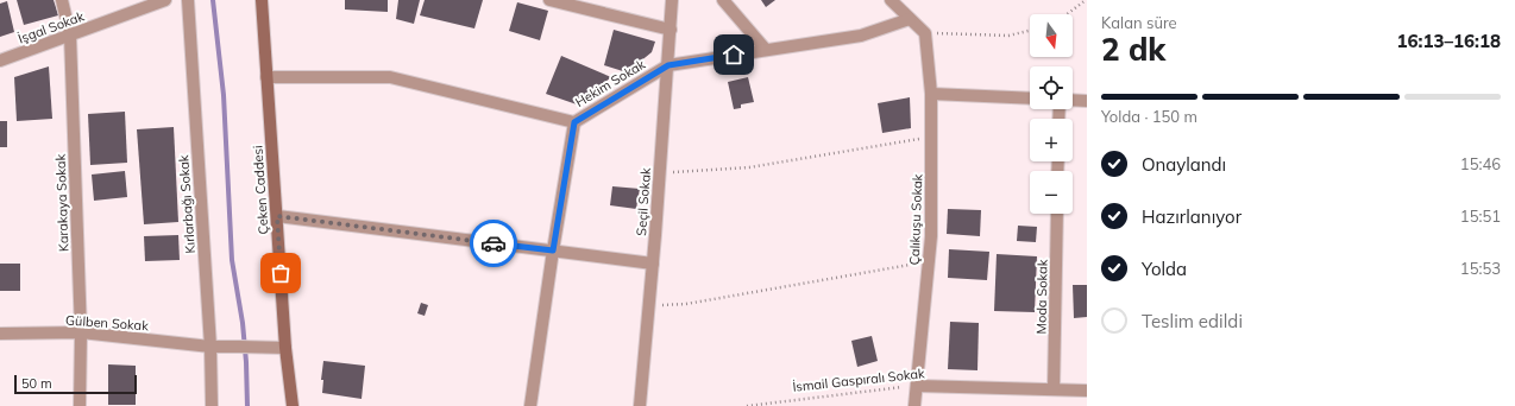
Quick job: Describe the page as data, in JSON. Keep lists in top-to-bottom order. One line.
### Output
{"streets":{"street":["İşgal Sokak","Hekim Sokak","Çeken Caddesi","Seçil Sokak","Karakaya Sokak","Kırlarbağı Sokak","Çalıkuşu Sokak","Moda Sokak","Gülben Sokak","İsmail Gaspıralı Sokak"]},"crossings":[["İşgal Sokak","Karakaya Sokak"],["Hekim Sokak","Çeken Caddesi"],["Hekim Sokak","Seçil Sokak"],["Çeken Caddesi","Gülben Sokak"],["Karakaya Sokak","Gülben Sokak"],["Kırlarbağı Sokak","Gülben Sokak"],["Çalıkuşu Sokak","İsmail Gaspıralı Sokak"],["Moda Sokak","İsmail Gaspıralı Sokak"]],"scale_bar":"50 m","north":"bottom","page":{"heading":["2 dk","Kalan süre","16:13–16:18"],"map_buttons":["+","−"],"bar":"Yolda · 150 m","list":[["Onaylandı","15:46"],["Hazırlanıyor","15:51"],["Yolda","15:53"],"Teslim edildi"],"scale":"50 m"}}
